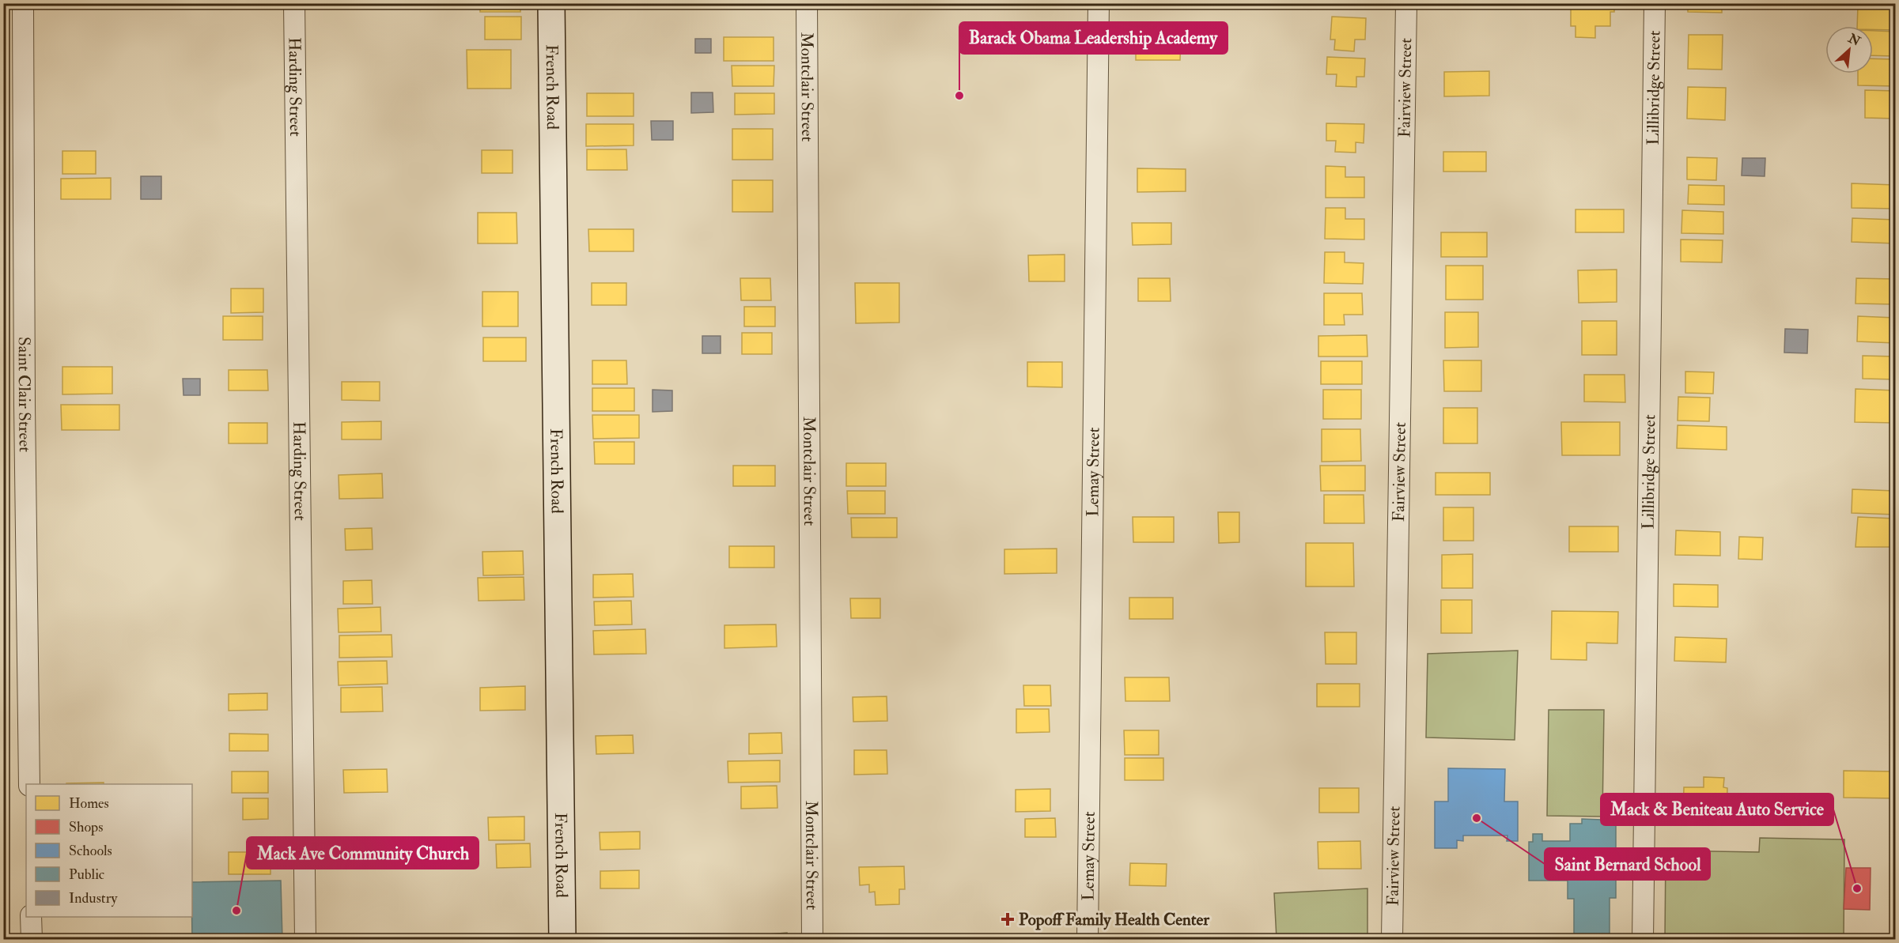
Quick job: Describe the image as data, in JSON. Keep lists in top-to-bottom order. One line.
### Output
{"streets":{"street":["Harding Street","French Road","Montclair Street","Fairview Street","Lillibridge Street","Saint Clair Street","Lemay Street"]},"places":{"other":["Barack Obama Leadership Academy","Saint Bernard School","Mack & Beniteau Auto Service","Mack Ave Community Church"],"health":["Popoff Family Health Center"]},"legend":["Homes","Shops","Schools","Public","Industry"],"north":"top right"}
